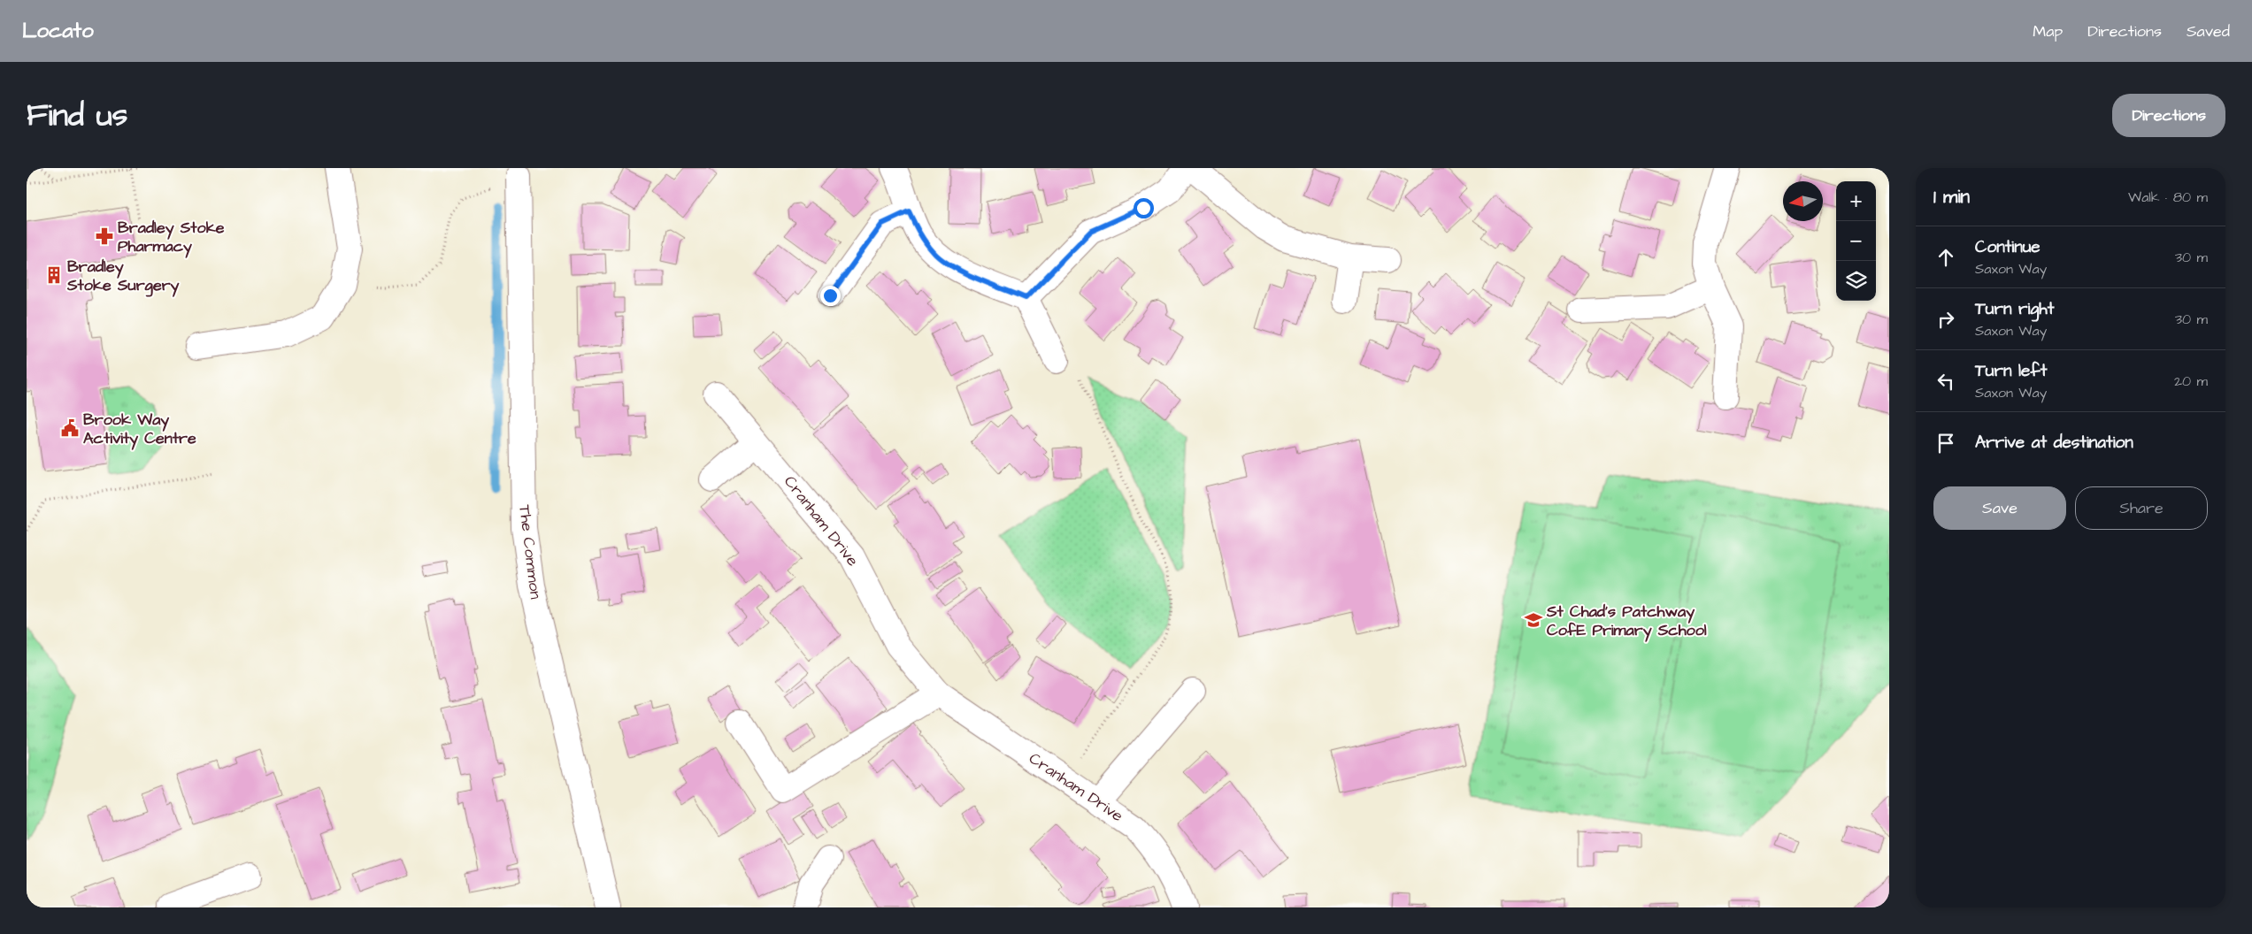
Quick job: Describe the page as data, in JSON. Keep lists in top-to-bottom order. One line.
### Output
{"streets":{"street":["Cranham Drive","The Common"]},"places":{"pharmacy":["Bradley Stoke Pharmacy"],"building":["Bradley Stoke Surgery"],"public building":["Brook Way Activity Centre"],"school or university":["St Chad's Patchway CofE Primary School"]},"north":"left","page":{"header":"Locato","nav":["Map","Directions","Saved"],"title":"Find us","buttons":["Directions",["Save","Share"]],"heading":["1 min","Walk · 80 m"],"map_buttons":["+","−"],"list":[["Continue","Saxon Way","30 m"],["Turn right","Saxon Way","30 m"],["Turn left","Saxon Way","20 m"],"Arrive at destination"]}}
